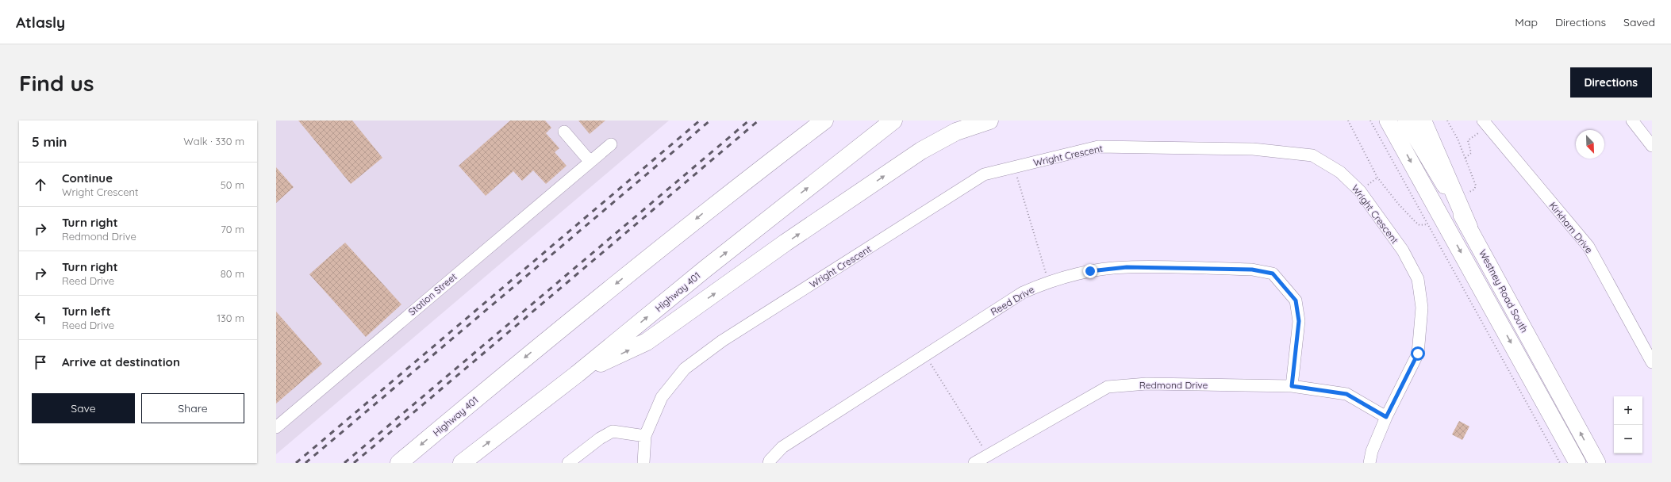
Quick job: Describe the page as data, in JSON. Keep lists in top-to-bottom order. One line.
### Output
{"streets":{"highway":["Highway 401"],"main road":["Westney Road South"],"street":["Wright Crescent","Kirkham Drive","Station Street","Reed Drive","Redmond Drive"]},"crossings":[["Wright Crescent","Redmond Drive"],["Reed Drive","Redmond Drive"]],"north":"bottom right","page":{"header":"Atlasly","nav":["Map","Directions","Saved"],"buttons":["Directions",["Save","Share"]],"title":"Find us","heading":["5 min","Walk · 330 m"],"list":[["Continue","Wright Crescent","50 m"],["Turn right","Redmond Drive","70 m"],["Turn right","Reed Drive","80 m"],["Turn left","Reed Drive","130 m"],"Arrive at destination"],"map_buttons":["+","−"]}}
